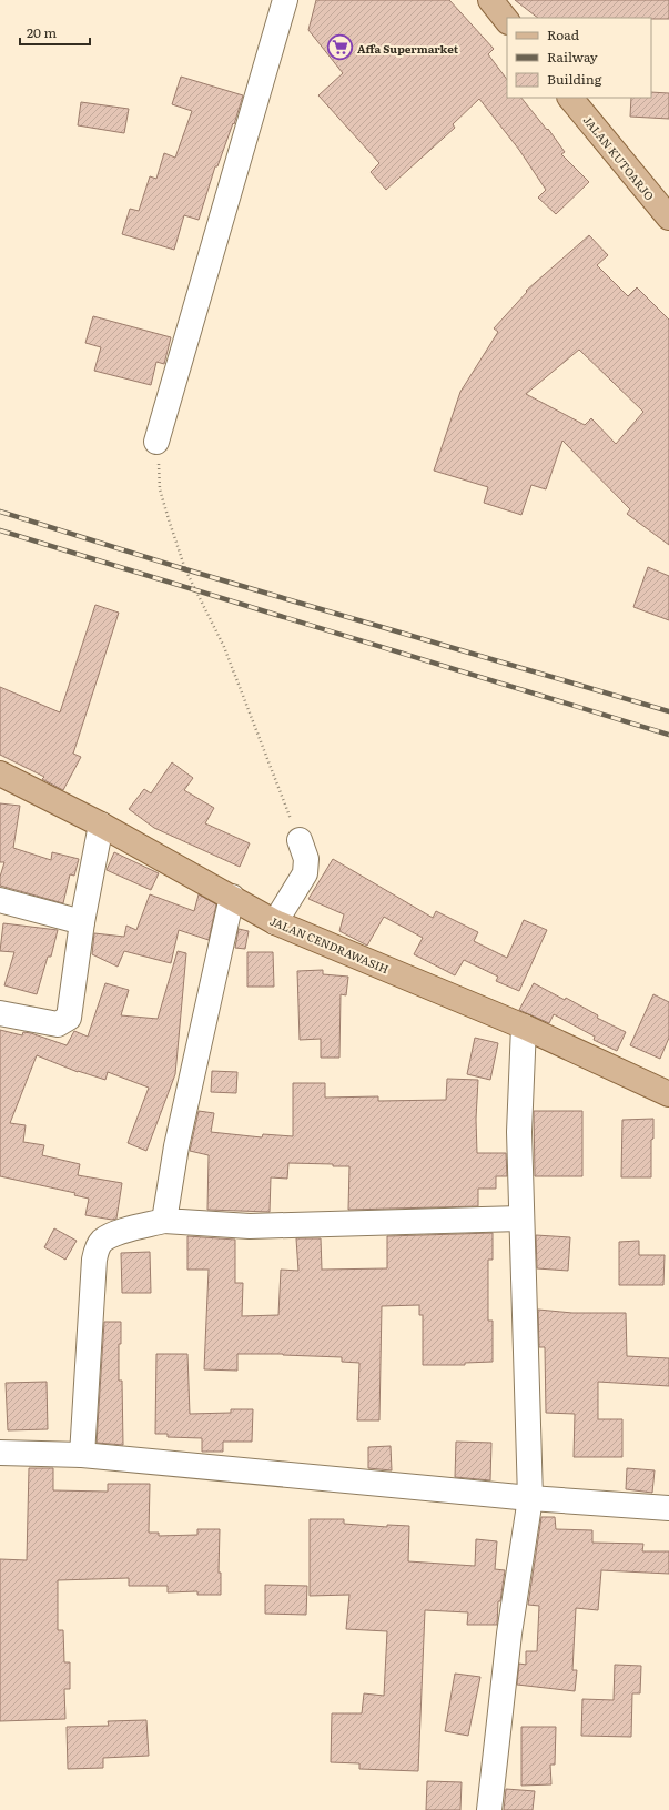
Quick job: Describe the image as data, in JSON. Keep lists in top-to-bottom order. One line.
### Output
{"streets":{"main road":["JALAN KUTOARJO","JALAN CENDRAWASIH"]},"places":{"supermarket":["Affa Supermarket"]},"legend":["Road","Railway","Building"],"scale_bar":"20 m"}
